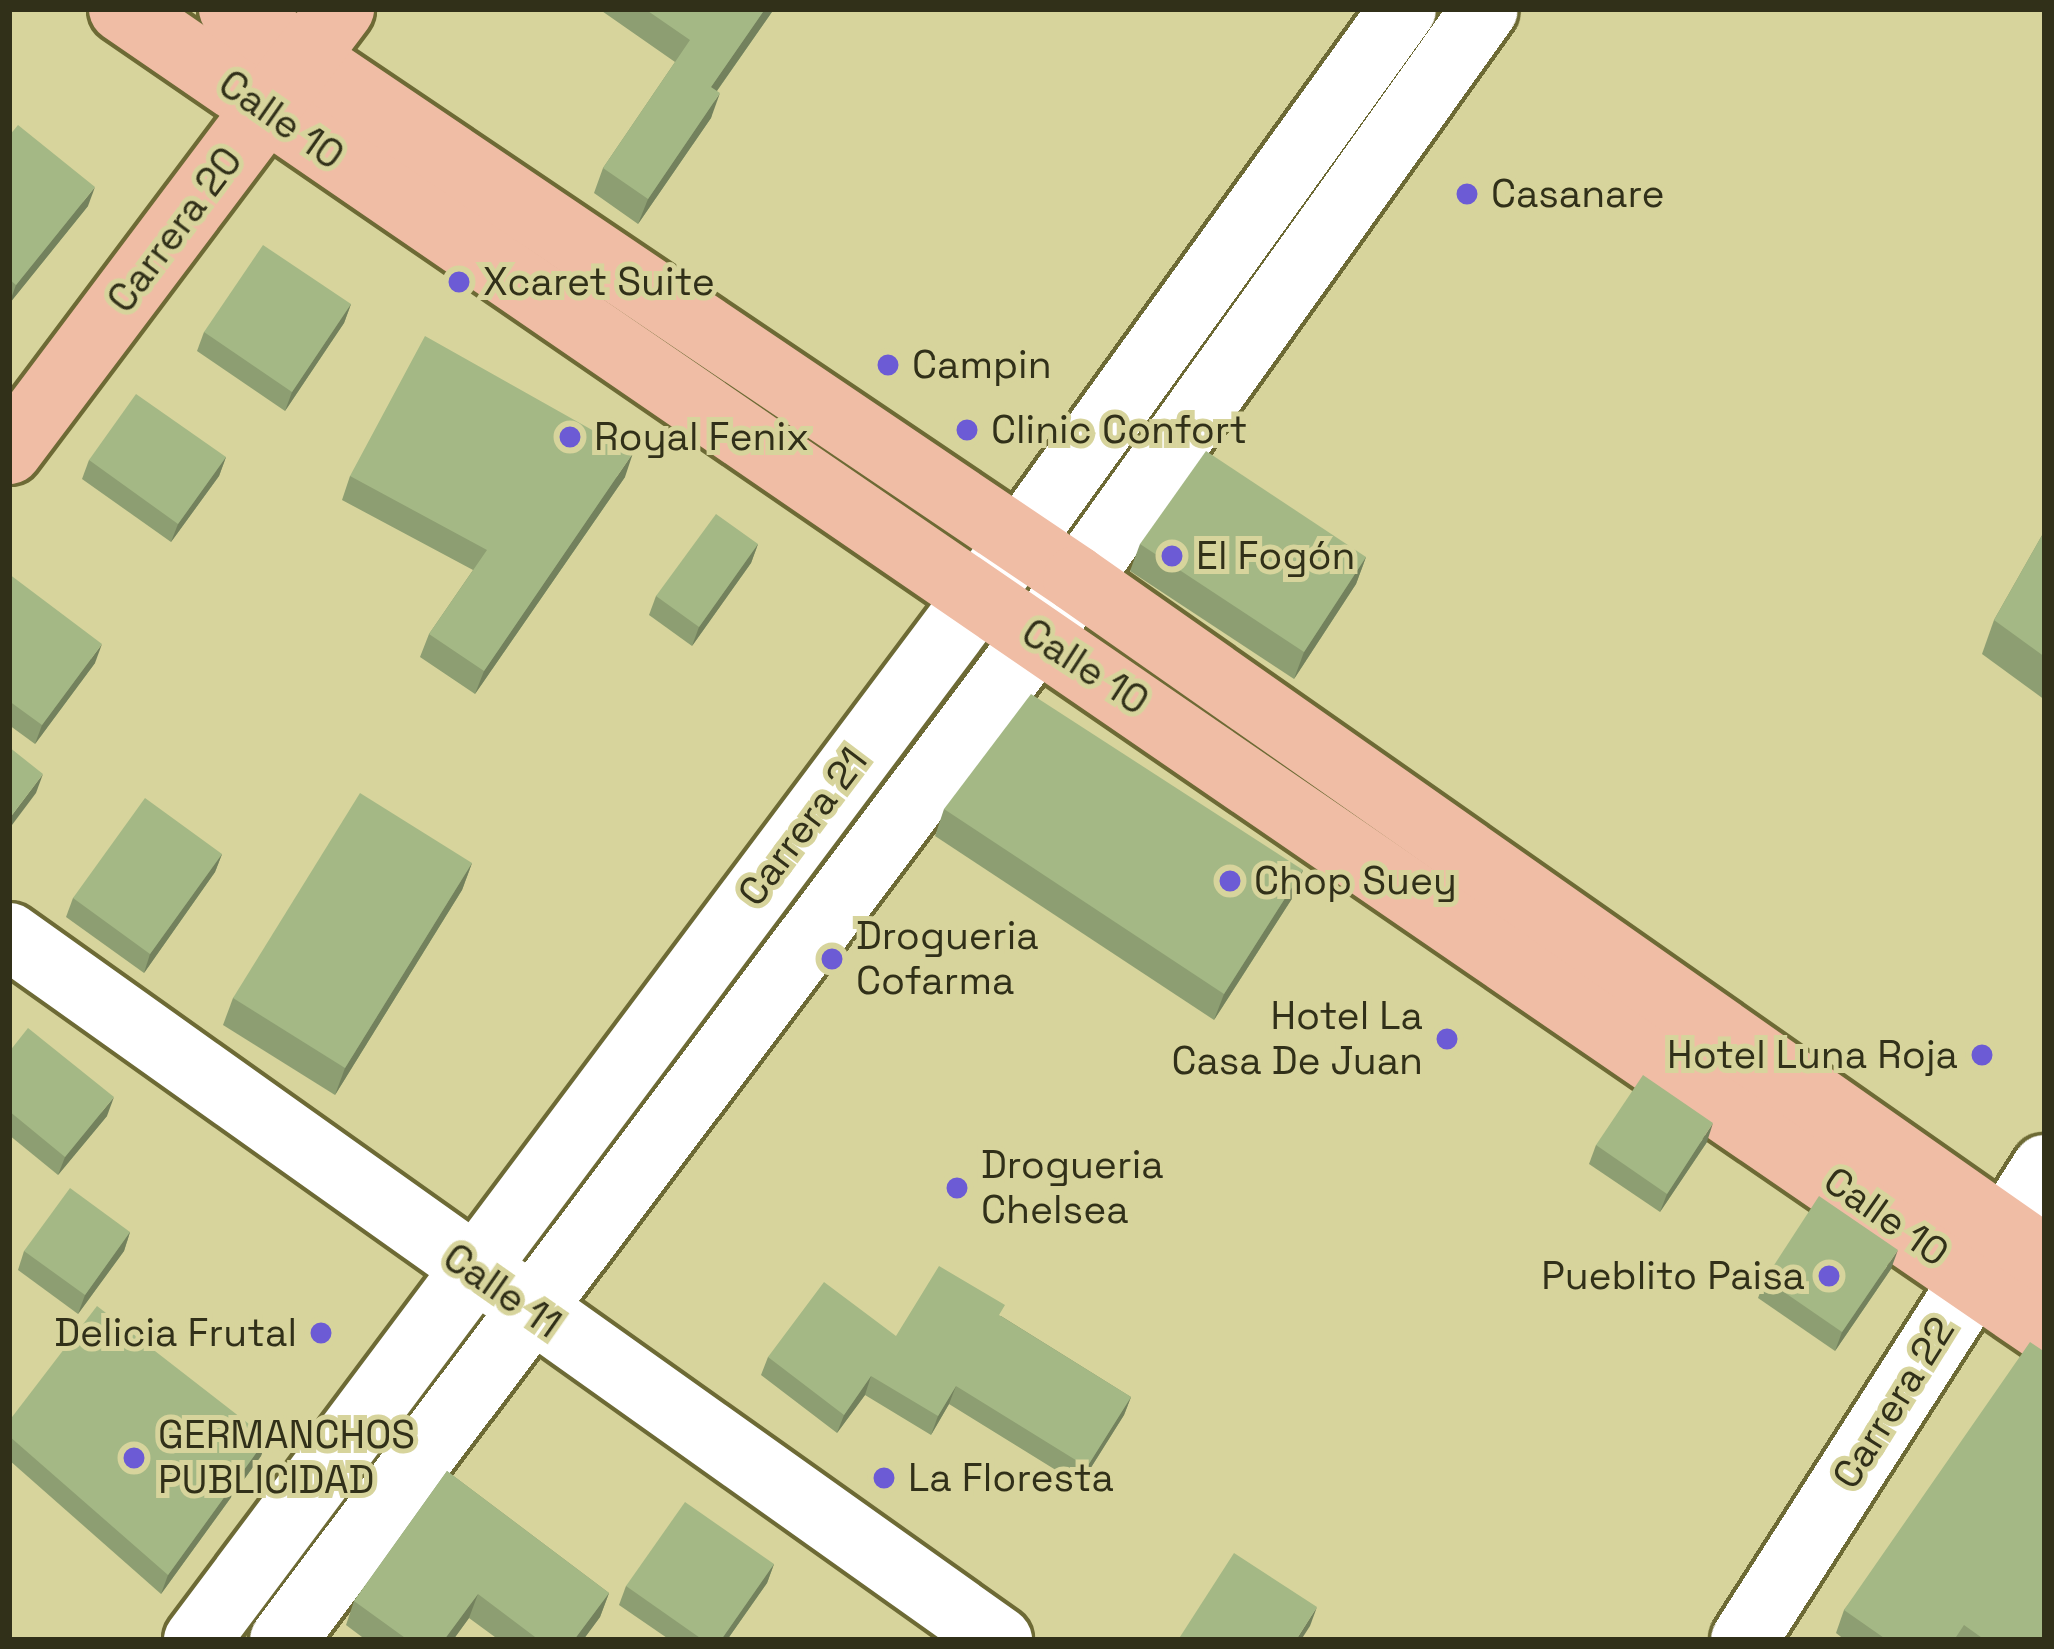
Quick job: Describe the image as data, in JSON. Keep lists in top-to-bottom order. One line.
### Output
{"streets":{"main road":["Calle 10","Carrera 20"],"street":["Carrera 21","Calle 11","Carrera 22"]},"crossings":[["Calle 10","Carrera 20"],["Calle 10","Carrera 21"],["Calle 10","Carrera 22"],["Carrera 21","Calle 11"]],"places":["Casanare","Xcaret Suite","Campin","Clinic Confort","Royal Fenix","El Fogón","Chop Suey","Drogueria Cofarma","Hotel La Casa De Juan","Hotel Luna Roja","Drogueria Chelsea","Pueblito Paisa","Delicia Frutal","GERMANCHOS PUBLICIDAD","La Floresta"]}
